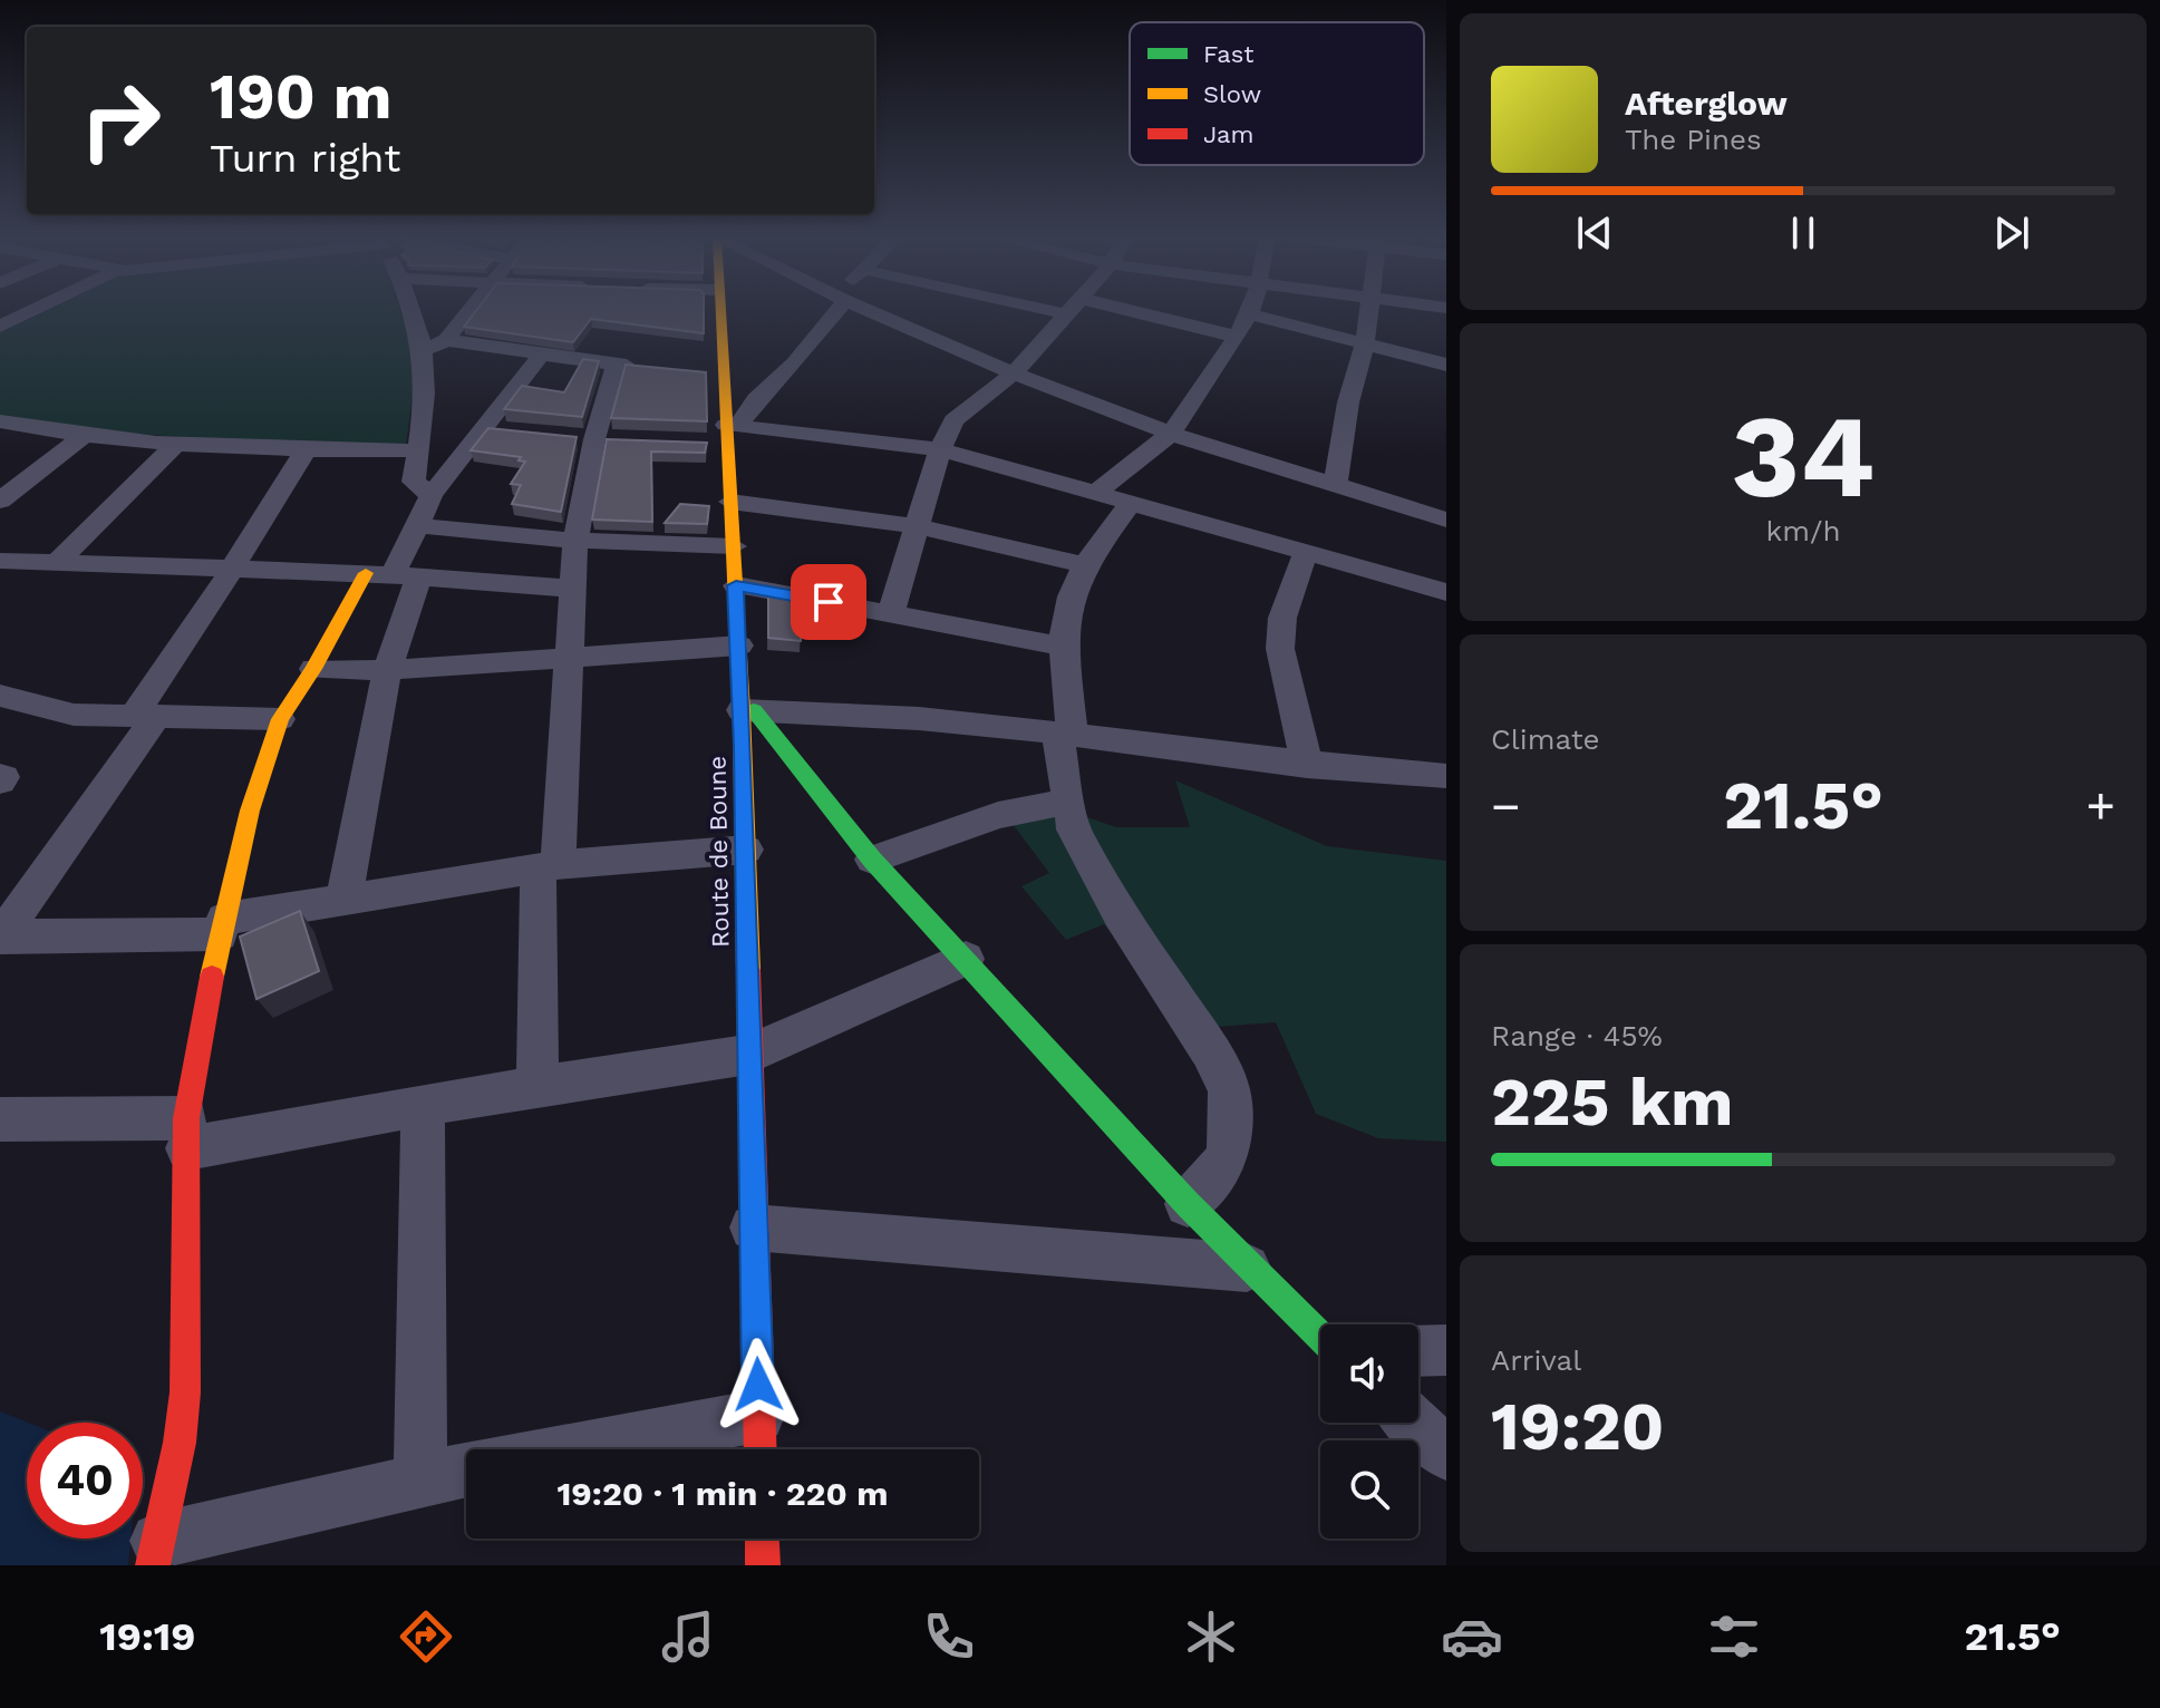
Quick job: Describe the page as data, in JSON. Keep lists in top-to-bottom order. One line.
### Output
{"streets":{"street":["Route de Boune"]},"legend":["Fast","Slow","Jam"],"page":{"turn":["190 m","Turn right"],"song":["Afterglow","The Pines"],"tile":[["34","km/h"],"Climate",["Range · 45%","225 km"],["Arrival","19:20"]],"heat":["−","21.5°","+"],"limit":"40","trip":"19:20 · 1 min · 220 m","tabs":["19:19","21.5°"]}}
